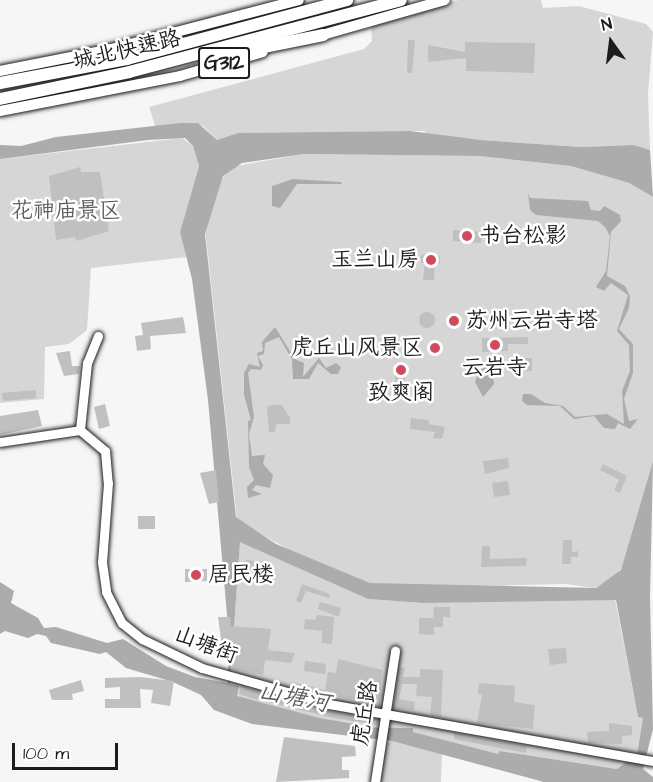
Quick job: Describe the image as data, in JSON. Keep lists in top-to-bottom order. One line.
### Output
{"streets":{"highway":["城北快速路"],"main road":["G312"],"street":["山塘街","虎丘路"]},"crossings":[["山塘街","虎丘路"]],"water":["山塘河"],"parks":["花神庙景区"],"places":["书台松影","玉兰山房","苏州云岩寺塔","云岩寺","虎丘山风景区","致爽阁","居民楼"],"scale_bar":"100 m","north":"top"}
